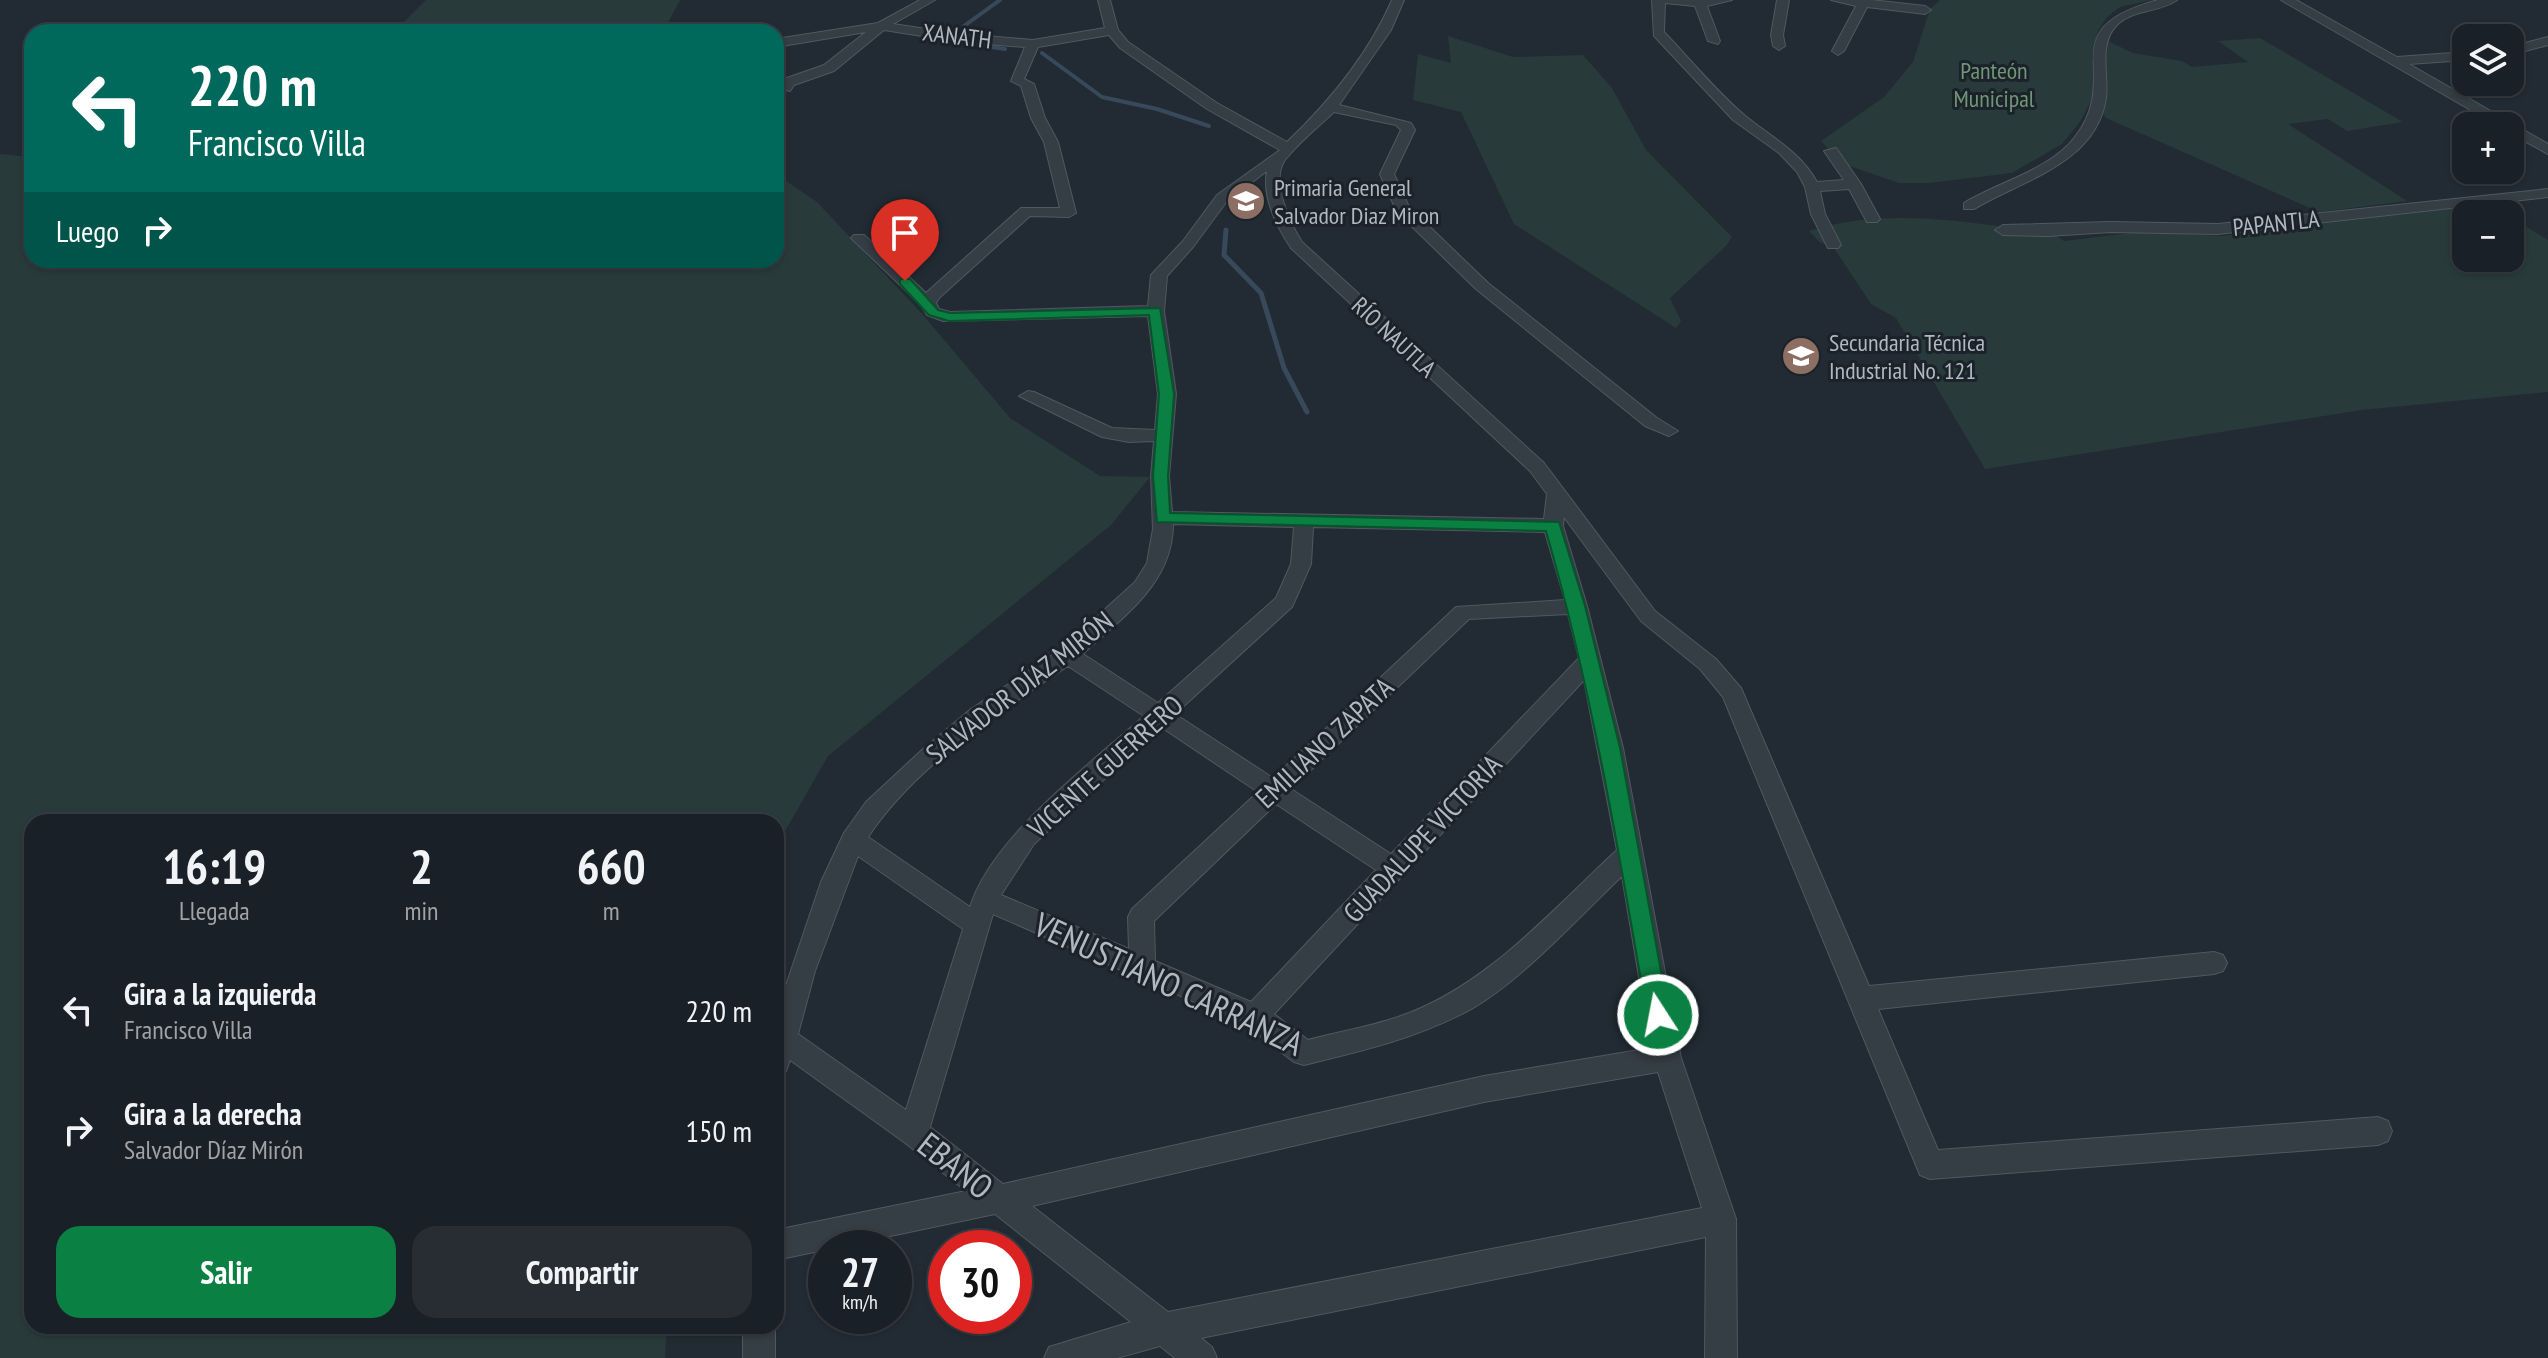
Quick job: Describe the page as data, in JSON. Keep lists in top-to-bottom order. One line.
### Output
{"streets":{"street":["XANATH","PAPANTLA","RÍO NAUTLA","SALVADOR DÍAZ MIRÓN","EMILIANO ZAPATA","VICENTE GUERRERO","GUADALUPE VICTORIA","VENUSTIANO CARRANZA","EBANO"]},"crossings":[["RÍO NAUTLA","SALVADOR DÍAZ MIRÓN"],["EMILIANO ZAPATA","VENUSTIANO CARRANZA"],["VICENTE GUERRERO","VENUSTIANO CARRANZA"],["VICENTE GUERRERO","EBANO"],["GUADALUPE VICTORIA","VENUSTIANO CARRANZA"]],"parks":["Panteón Municipal"],"places":{"school or university":["Primaria General Salvador Diaz Miron","Secundaria Técnica Industrial No. 121"]},"page":{"map_buttons":["+","−"],"turn":["220 m","Francisco Villa"],"then":"Luego","eta":["16:19","Llegada","2","min","660","m"],"list":[{"name":"Gira a la izquierda","note":"Francisco Villa","value":"220 m"},{"name":"Gira a la derecha","note":"Salvador Díaz Mirón","value":"150 m"}],"buttons":["Salir","Compartir"],"speed":"27 km/h","limit":"30"}}
